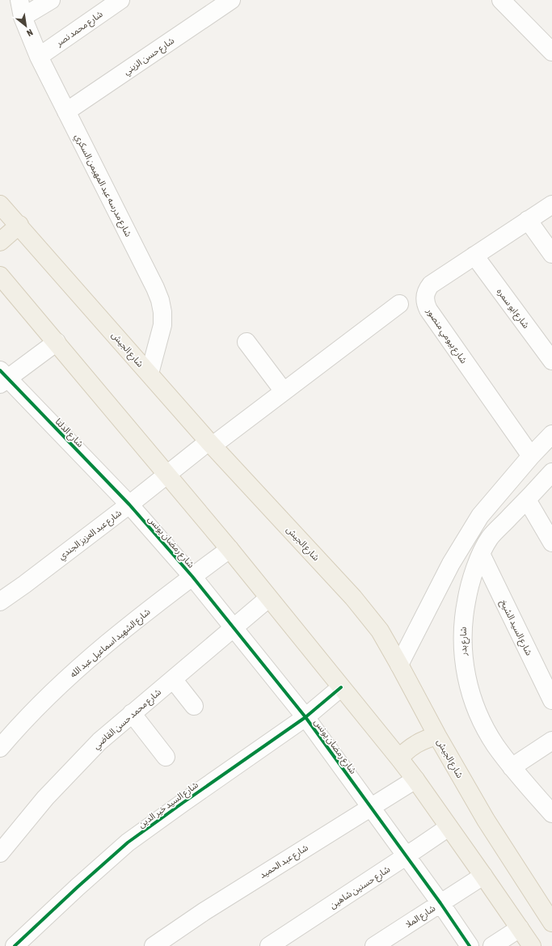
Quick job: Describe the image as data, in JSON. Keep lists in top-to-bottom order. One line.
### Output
{"streets":{"main road":["شارع الجيش"],"street":["شارع محمد نصر","شارع حسن الزيني","شارع مدرسه عبد المهيمن السكري","شارع ابو سمره","شارع بيومي منصور","شارع الدلتا","شارع عبد العزيز الجندي","شارع رمضان يونس","شارع السيد الشيخ","شارع بدر","شارع الشهيد اسماعيل عبد الله","شارع محمد حسن القاضي","شارع السيد خير الدين","شارع عبد الحميد","شارع حسنين شاهين","شارع الملا"]},"crossings":[["شارع محمد نصر","شارع مدرسه عبد المهيمن السكري"],["شارع حسن الزيني","شارع مدرسه عبد المهيمن السكري"],["شارع مدرسه عبد المهيمن السكري","شارع الجيش"],["شارع ابو سمره","شارع بيومي منصور"],["شارع الجيش","شارع عبد العزيز الجندي"],["شارع الدلتا","شارع عبد العزيز الجندي"],["شارع الدلتا","شارع رمضان يونس"],["شارع عبد العزيز الجندي","شارع رمضان يونس"],["شارع رمضان يونس","شارع الشهيد اسماعيل عبد الله"],["شارع رمضان يونس","شارع محمد حسن القاضي"],["شارع رمضان يونس","شارع السيد خير الدين"],["شارع رمضان يونس","شارع عبد الحميد"],["شارع رمضان يونس","شارع حسنين شاهين"],["شارع رمضان يونس","شارع الملا"],["شارع السيد الشيخ","شارع بدر"]],"north":"bottom right"}
